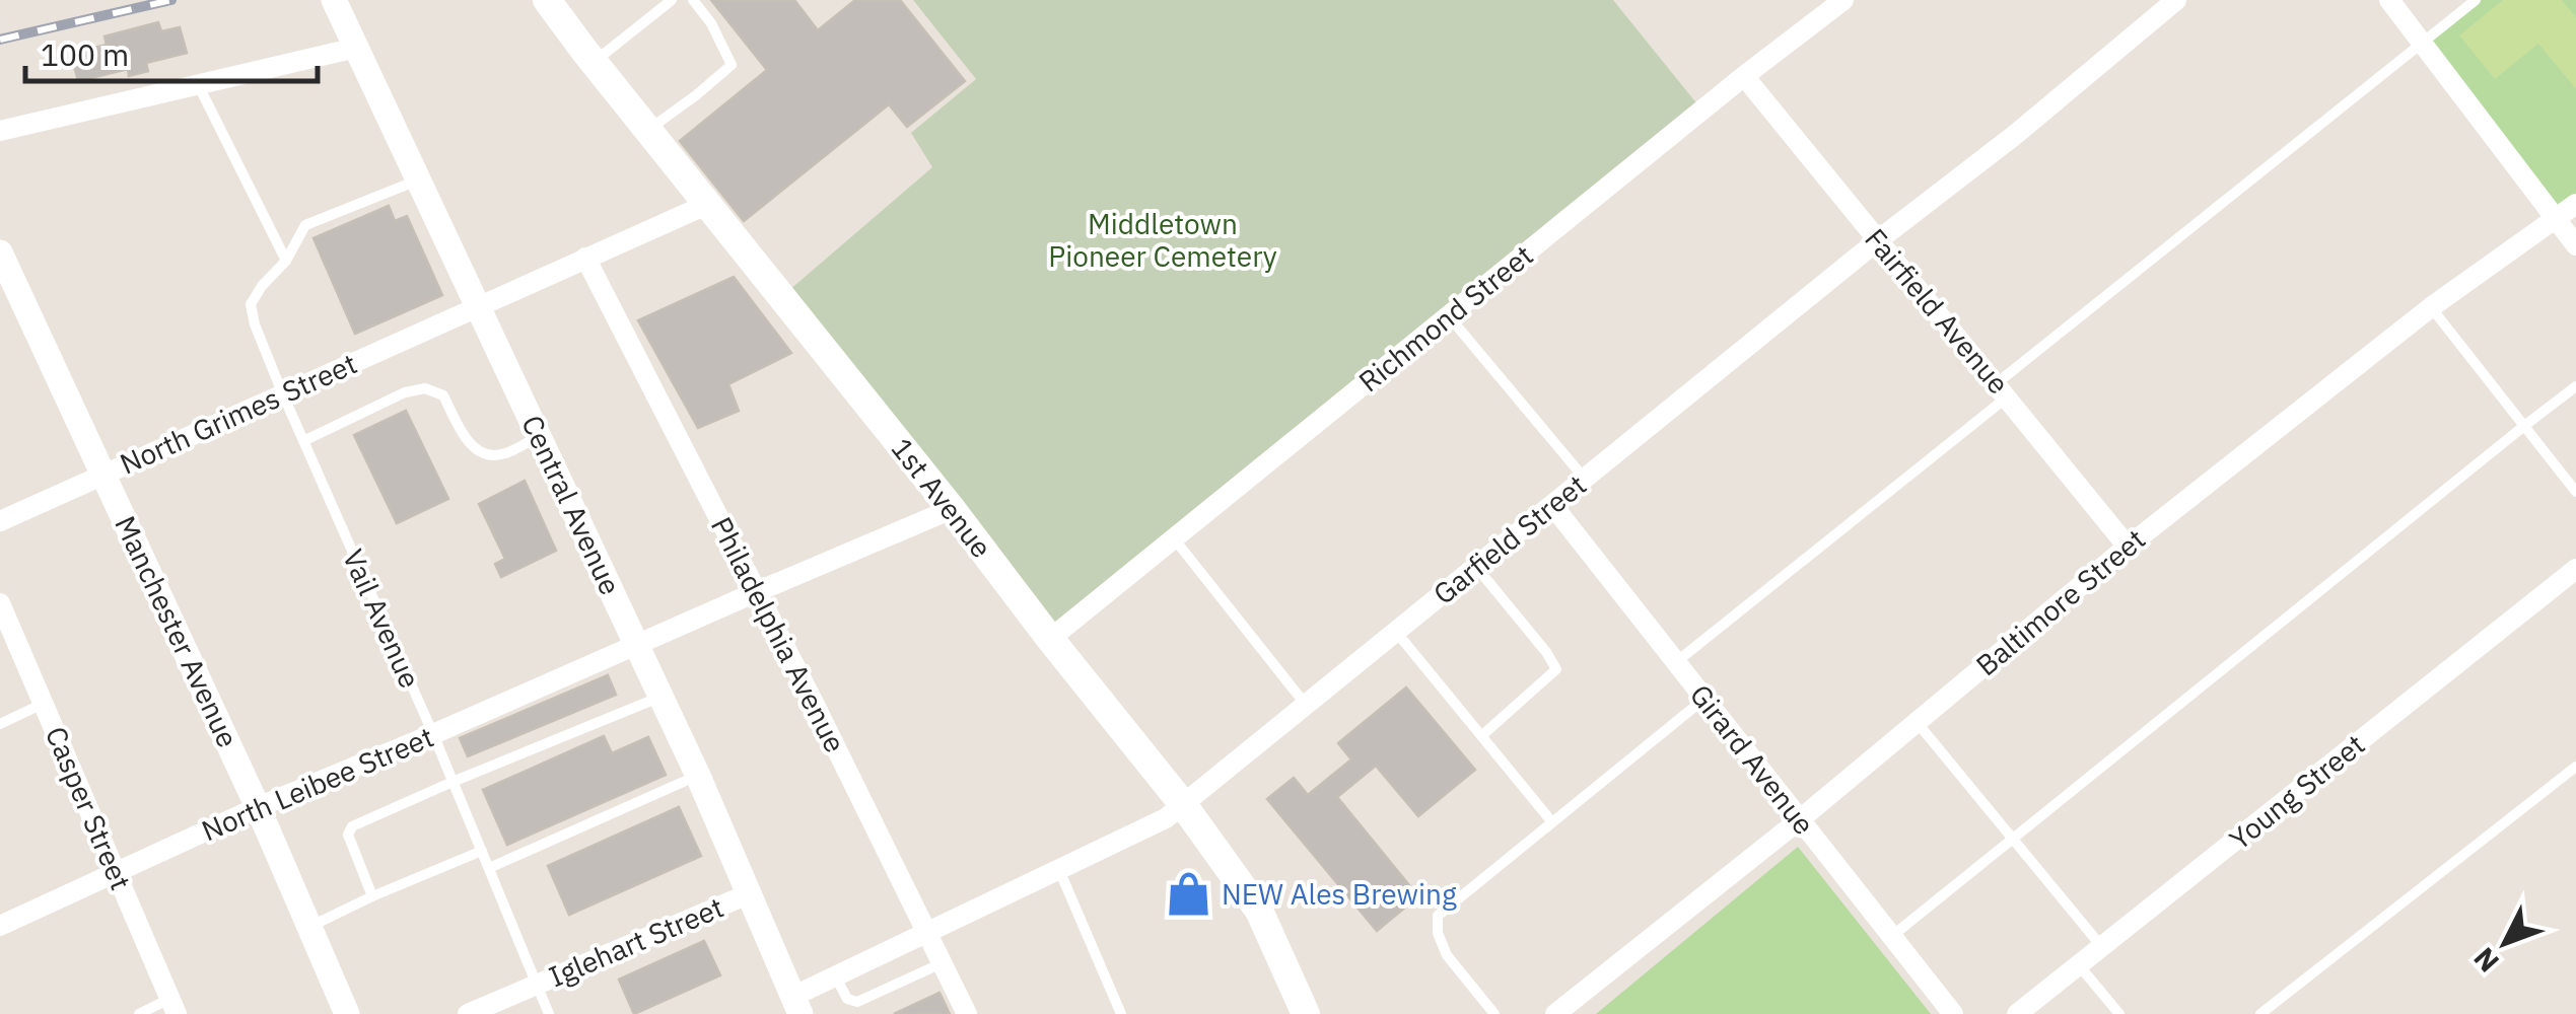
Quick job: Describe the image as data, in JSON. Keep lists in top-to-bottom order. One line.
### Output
{"streets":{"main road":["1st Avenue"],"street":["Fairfield Avenue","Richmond Street","North Grimes Street","Central Avenue","Garfield Street","Baltimore Street","Manchester Avenue","Philadelphia Avenue","Girard Avenue","North Leibee Street","Young Street","Casper Street","Iglehart Street"],"lane":["Vail Avenue"]},"crossings":[["Fairfield Avenue","Richmond Street"],["Fairfield Avenue","Garfield Street"],["Fairfield Avenue","Baltimore Street"],["Richmond Street","1st Avenue"],["North Grimes Street","1st Avenue"],["North Grimes Street","Central Avenue"],["North Grimes Street","Vail Avenue"],["North Grimes Street","Manchester Avenue"],["North Grimes Street","Philadelphia Avenue"],["1st Avenue","Garfield Street"],["1st Avenue","North Leibee Street"],["Central Avenue","Garfield Street"],["Central Avenue","North Leibee Street"],["Central Avenue","Iglehart Street"],["Garfield Street","Philadelphia Avenue"],["Garfield Street","Girard Avenue"],["Baltimore Street","Girard Avenue"],["Vail Avenue","North Leibee Street"],["Vail Avenue","Iglehart Street"],["Manchester Avenue","North Leibee Street"],["Philadelphia Avenue","North Leibee Street"],["North Leibee Street","Casper Street"]],"parks":["Middletown Pioneer Cemetery"],"places":{"shop":["NEW Ales Brewing"]},"scale_bar":"100 m","north":"bottom left"}
